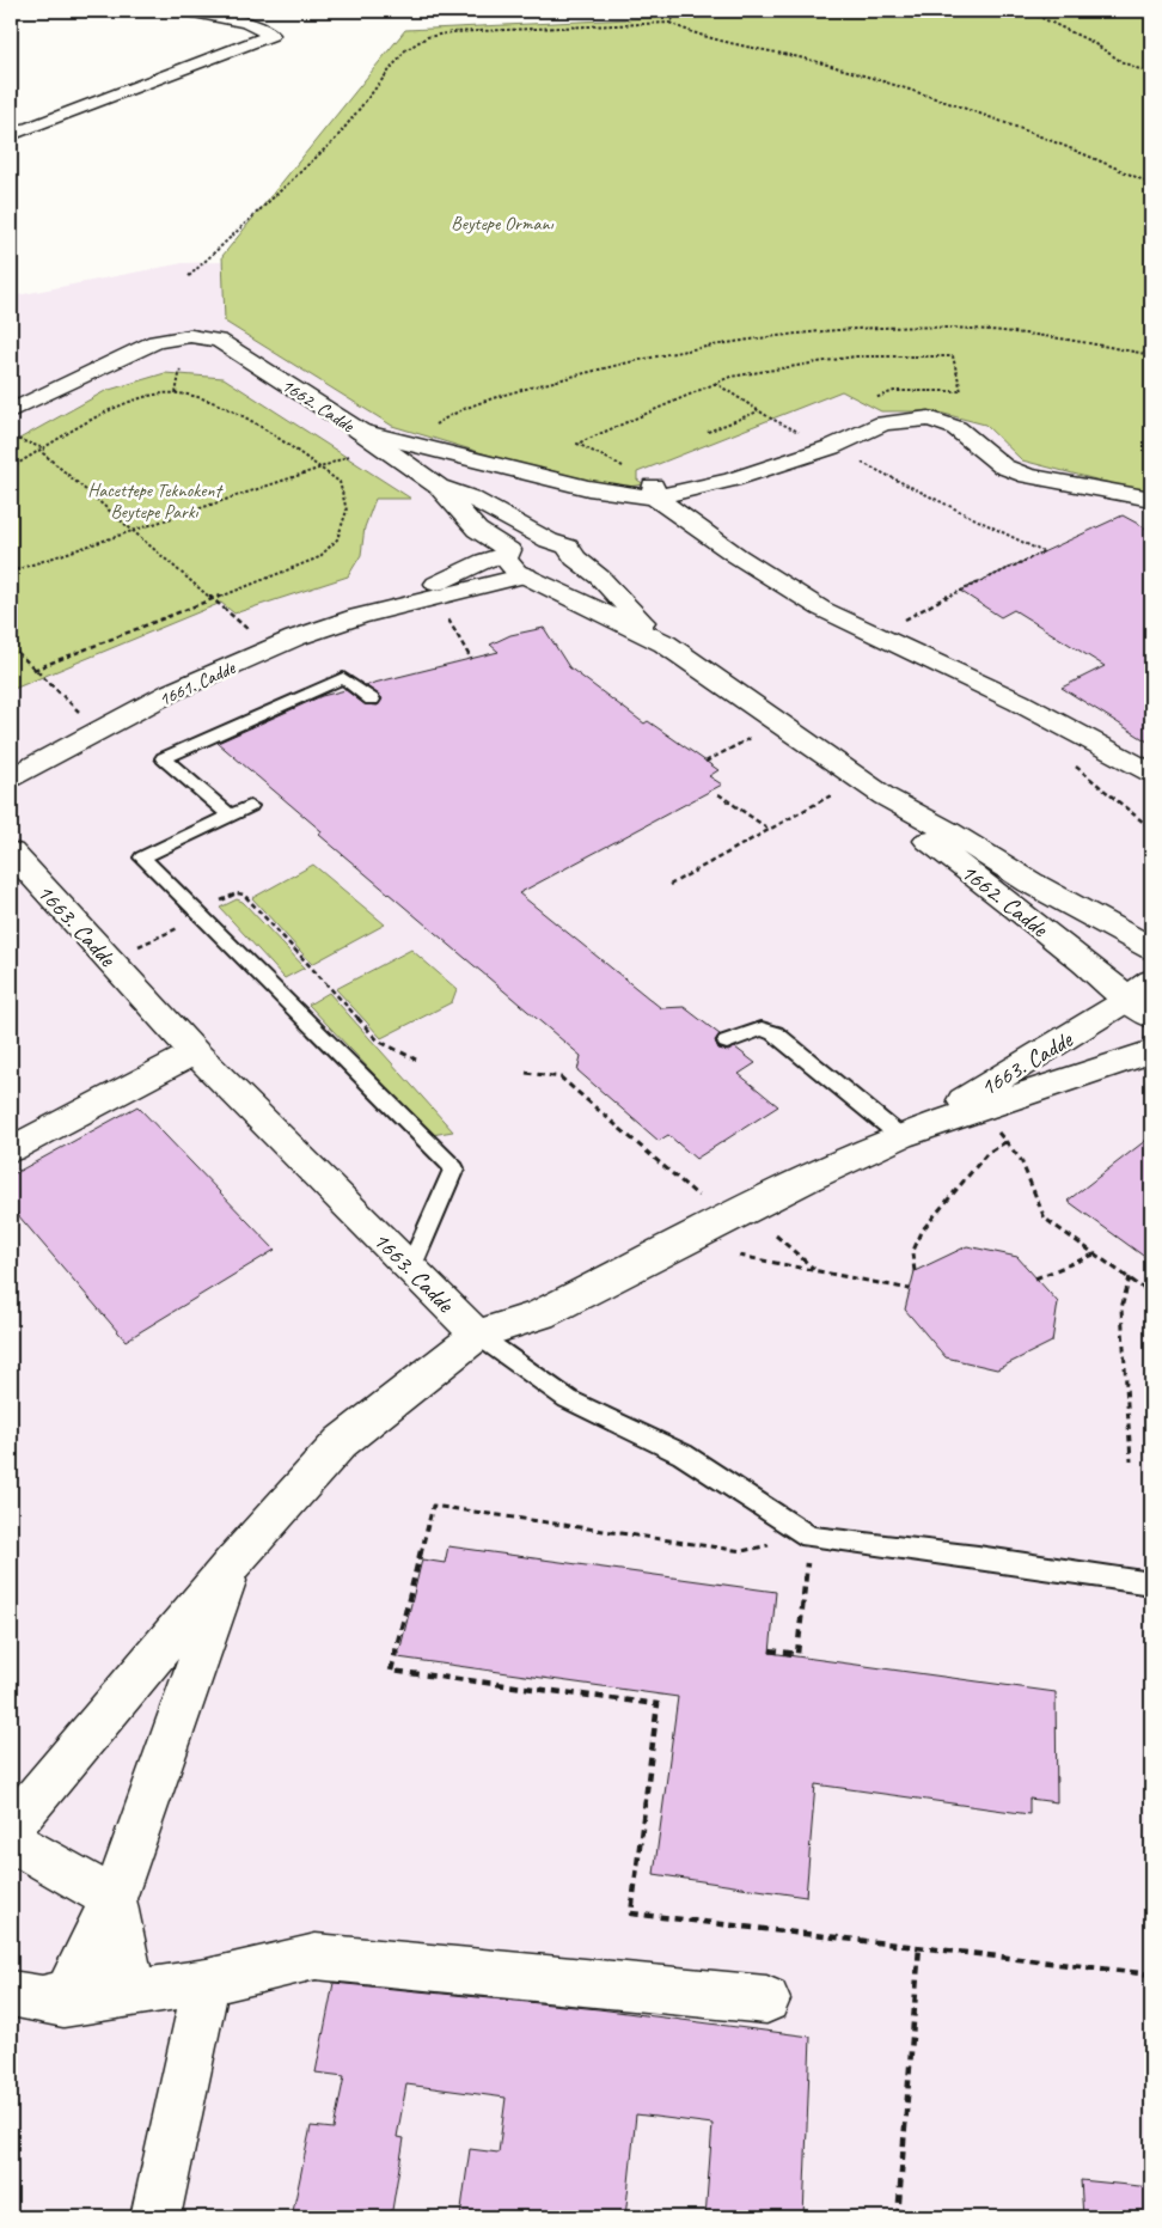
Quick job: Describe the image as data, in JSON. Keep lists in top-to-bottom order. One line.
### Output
{"streets":{"street":["1662. Cadde","1661. Cadde","1663. Cadde"]},"crossings":[["1662. Cadde","1661. Cadde"],["1662. Cadde","1663. Cadde"]],"parks":["Beytepe Ormanı","Hacettepe Teknokent Beytepe Parkı"]}
